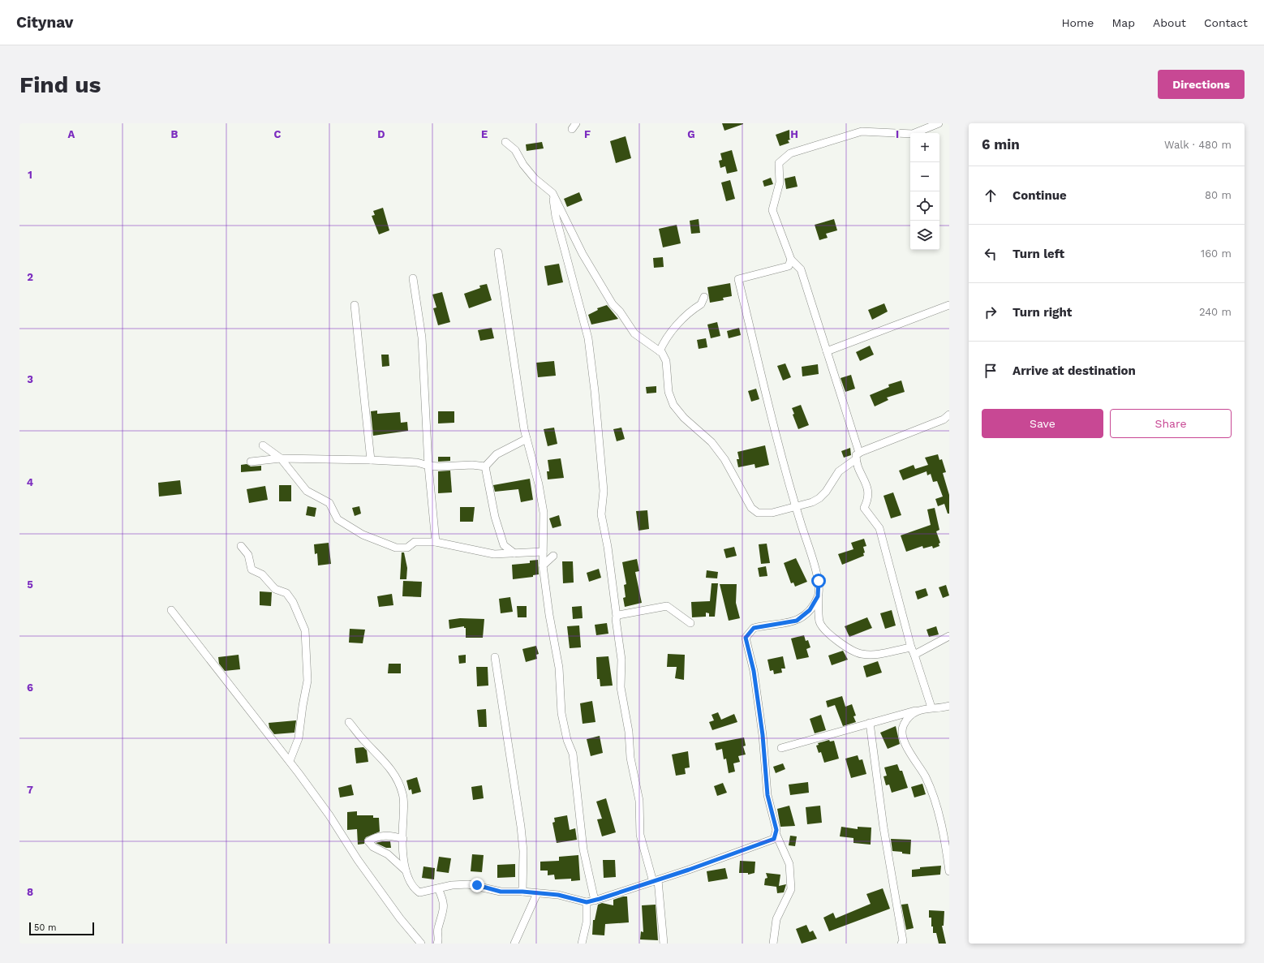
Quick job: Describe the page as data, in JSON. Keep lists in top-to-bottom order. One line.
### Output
{"scale_bar":"50 m","page":{"header":"Citynav","nav":["Home","Map","About","Contact"],"buttons":["Directions",["Save","Share"]],"title":"Find us","heading":["6 min","Walk · 480 m"],"map_buttons":["+","−"],"list":[["Continue","80 m"],["Turn left","160 m"],["Turn right","240 m"],"Arrive at destination"],"scale":"50 m"},"grid":{"columns":["A","B","C","D","E","F","G","H","I"],"rows":["1","2","3","4","5","6","7","8"]}}
